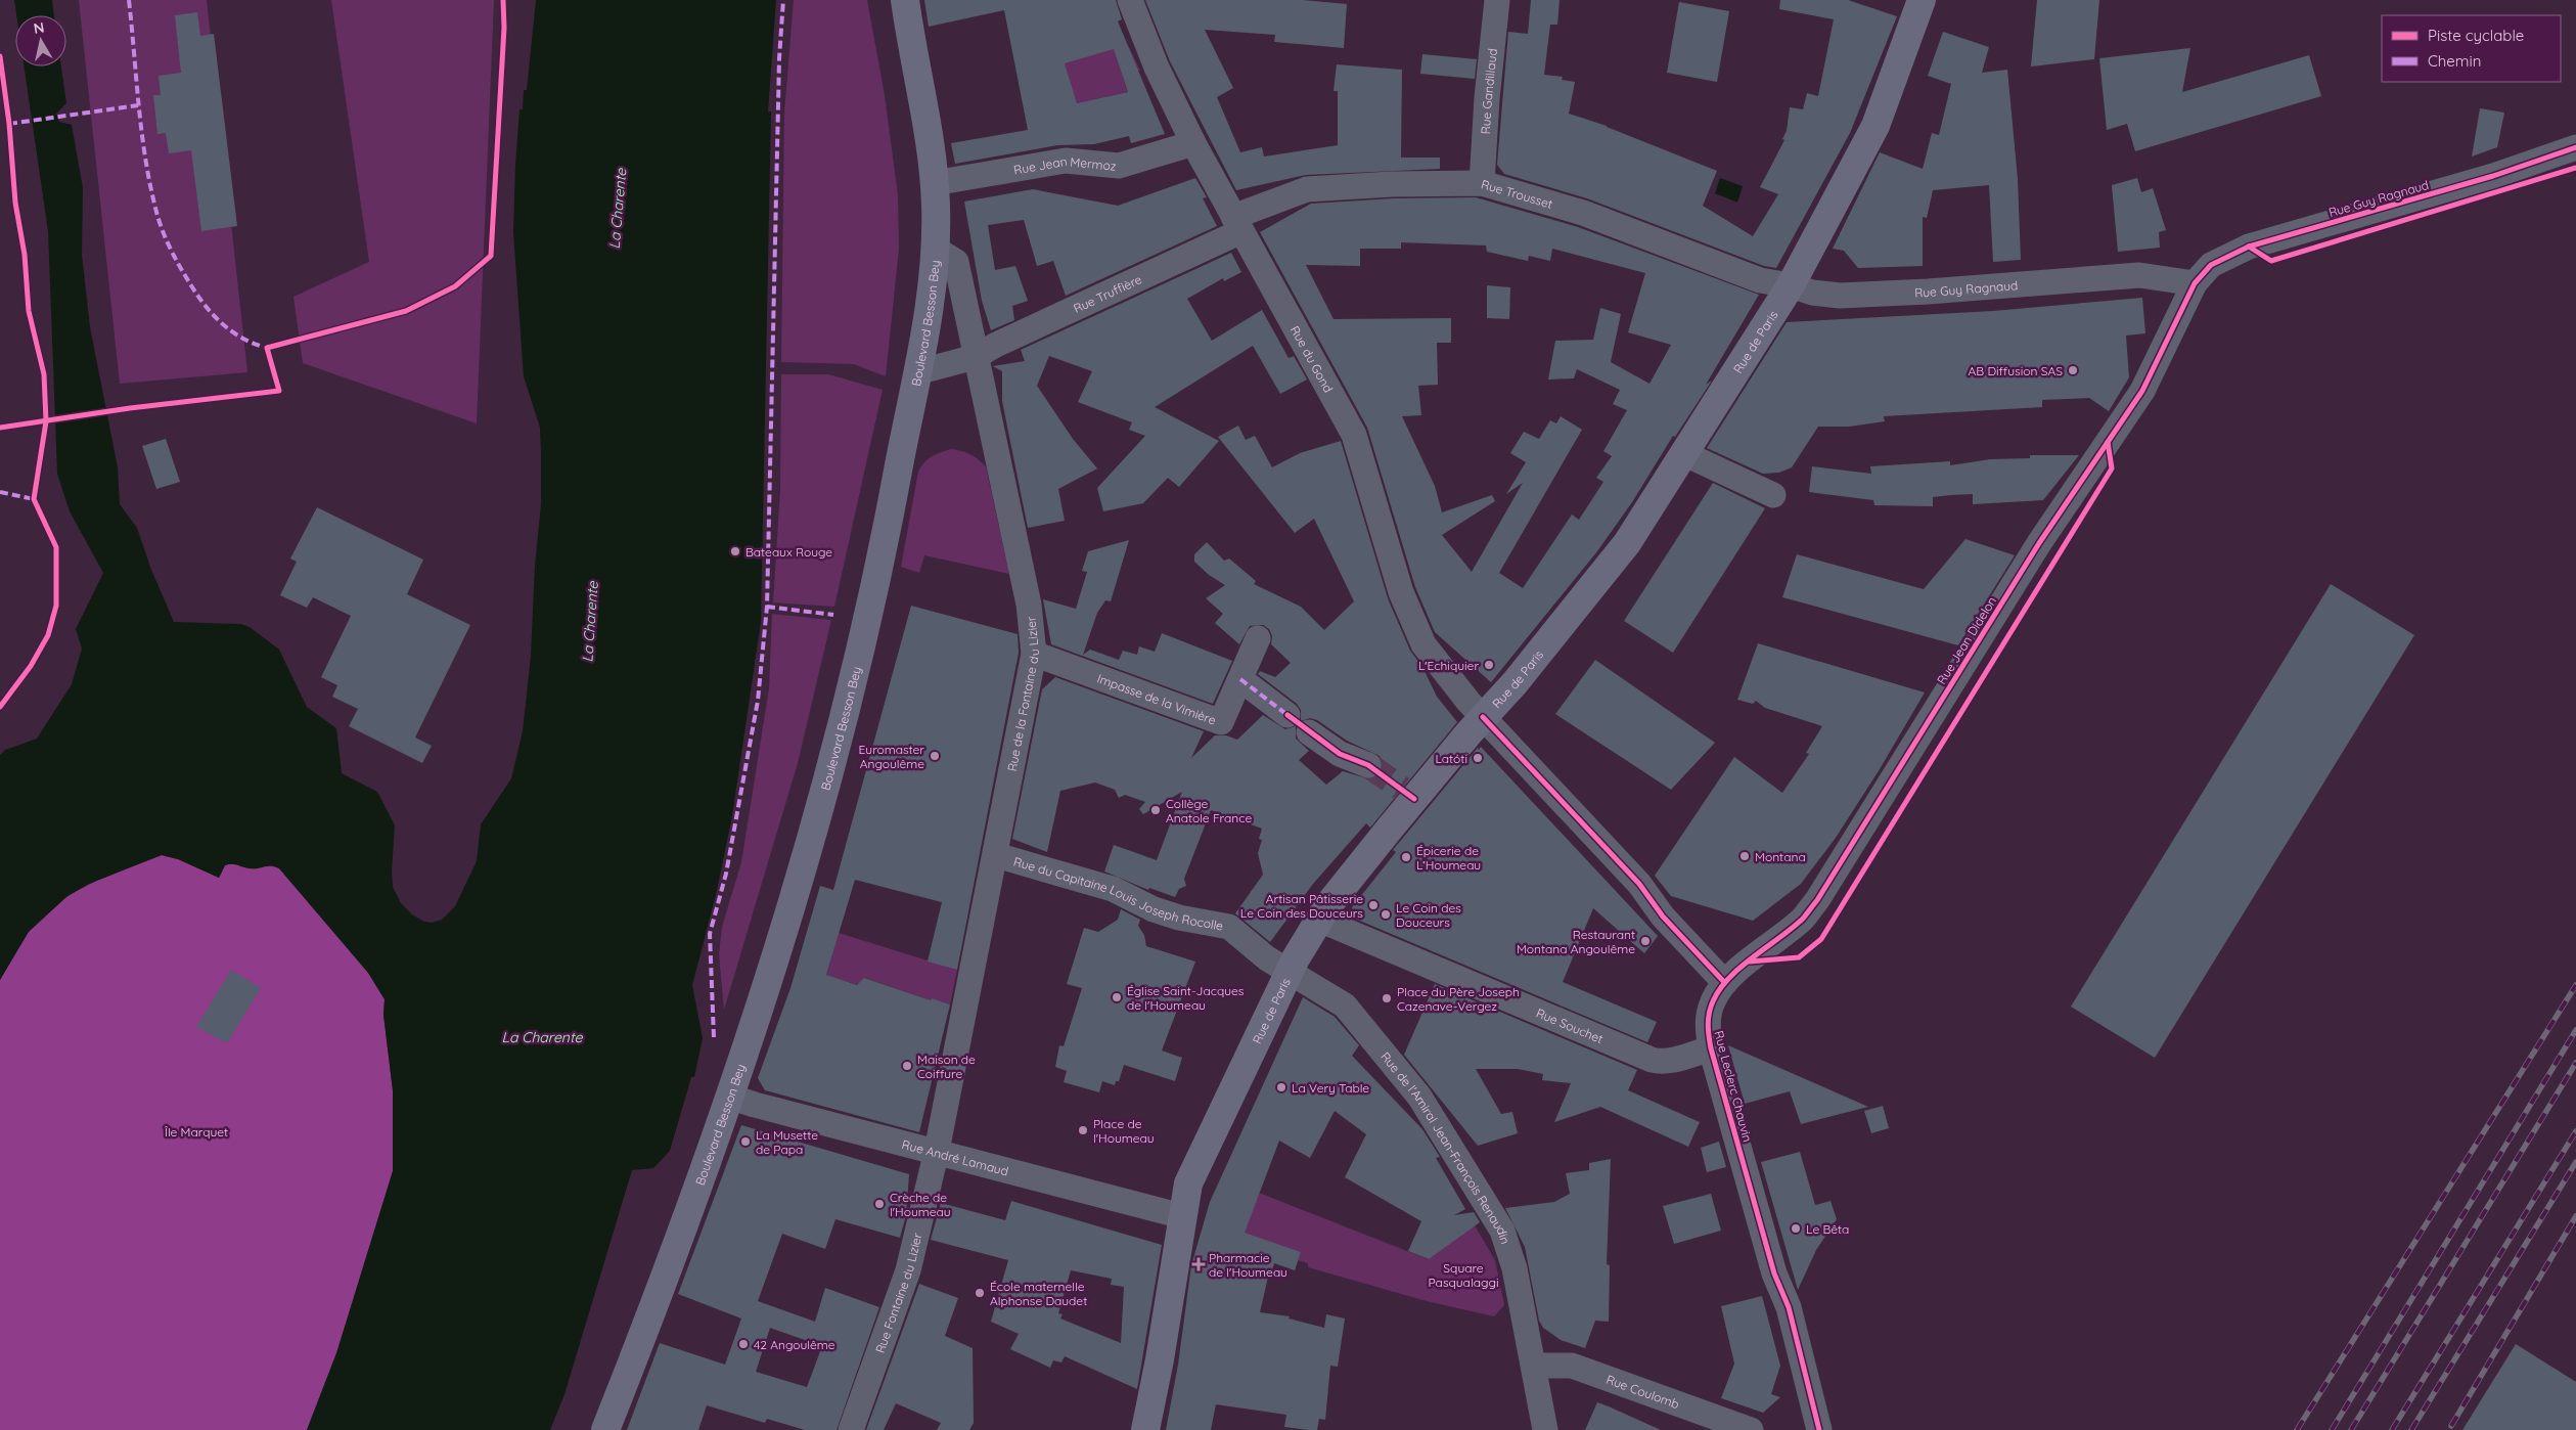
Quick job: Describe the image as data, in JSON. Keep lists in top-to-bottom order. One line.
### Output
{"streets":{"street":["Rue Gandillaud","Rue Jean Mermoz","Rue Trousset","Rue Guy Ragnaud","Rue Truffière","Boulevard Besson Bey","Rue de Paris","Rue du Gond","Rue Jean Didelon","Rue de la Fontaine du Lizier","Impasse de la Vimière","Rue du Capitaine Louis Joseph Rocolle","Rue Souchet","Rue Leclerc Chauvin","Rue de l'Amiral Jean-François Renaudin","Rue André Lamaud","Rue Fontaine du Lizier","Rue Coulomb"]},"crossings":[["Rue Gandillaud","Rue Trousset"],["Rue Jean Mermoz","Boulevard Besson Bey"],["Rue Jean Mermoz","Rue du Gond"],["Rue Trousset","Rue Guy Ragnaud"],["Rue Trousset","Rue Truffière"],["Rue Trousset","Rue de Paris"],["Rue Trousset","Rue du Gond"],["Rue Guy Ragnaud","Rue de Paris"],["Rue Guy Ragnaud","Rue Jean Didelon"],["Rue Truffière","Boulevard Besson Bey"],["Rue Truffière","Rue du Gond"],["Rue Truffière","Rue de la Fontaine du Lizier"],["Boulevard Besson Bey","Rue de la Fontaine du Lizier"],["Boulevard Besson Bey","Rue André Lamaud"],["Rue de Paris","Rue du Gond"],["Rue de Paris","Rue du Capitaine Louis Joseph Rocolle"],["Rue de Paris","Rue Souchet"],["Rue de Paris","Rue de l'Amiral Jean-François Renaudin"],["Rue de Paris","Rue André Lamaud"],["Rue Jean Didelon","Rue Leclerc Chauvin"],["Rue de la Fontaine du Lizier","Impasse de la Vimière"],["Rue de la Fontaine du Lizier","Rue du Capitaine Louis Joseph Rocolle"],["Rue de la Fontaine du Lizier","Rue André Lamaud"],["Rue de la Fontaine du Lizier","Rue Fontaine du Lizier"],["Rue du Capitaine Louis Joseph Rocolle","Rue de l'Amiral Jean-François Renaudin"],["Rue Souchet","Rue Leclerc Chauvin"],["Rue de l'Amiral Jean-François Renaudin","Rue Coulomb"],["Rue André Lamaud","Rue Fontaine du Lizier"]],"water":["La Charente"],"parks":["Île Marquet","Square Pasqualaggi"],"places":{"other":["AB Diffusion SAS","Bateaux Rouge","L'Echiquier","Euromaster Angoulême","Latóti","Collège Anatole France","Montana","Épicerie de L’Houmeau","Artisan Pâtisserie Le Coin des Douceurs","Le Coin des Douceurs","Restaurant Montana Angoulême","Église Saint-Jacques de l'Houmeau","Place du Père Joseph Cazenave-Vergez","Maison de Coiffure","La Very Table","Place de l'Houmeau","La Musette de Papa","Crèche de l'Houmeau","Le Bêta","École maternelle Alphonse Daudet","42 Angoulême"],"health":["Pharmacie de l'Houmeau"]},"legend":["Piste cyclable","Chemin"],"north":"top"}
